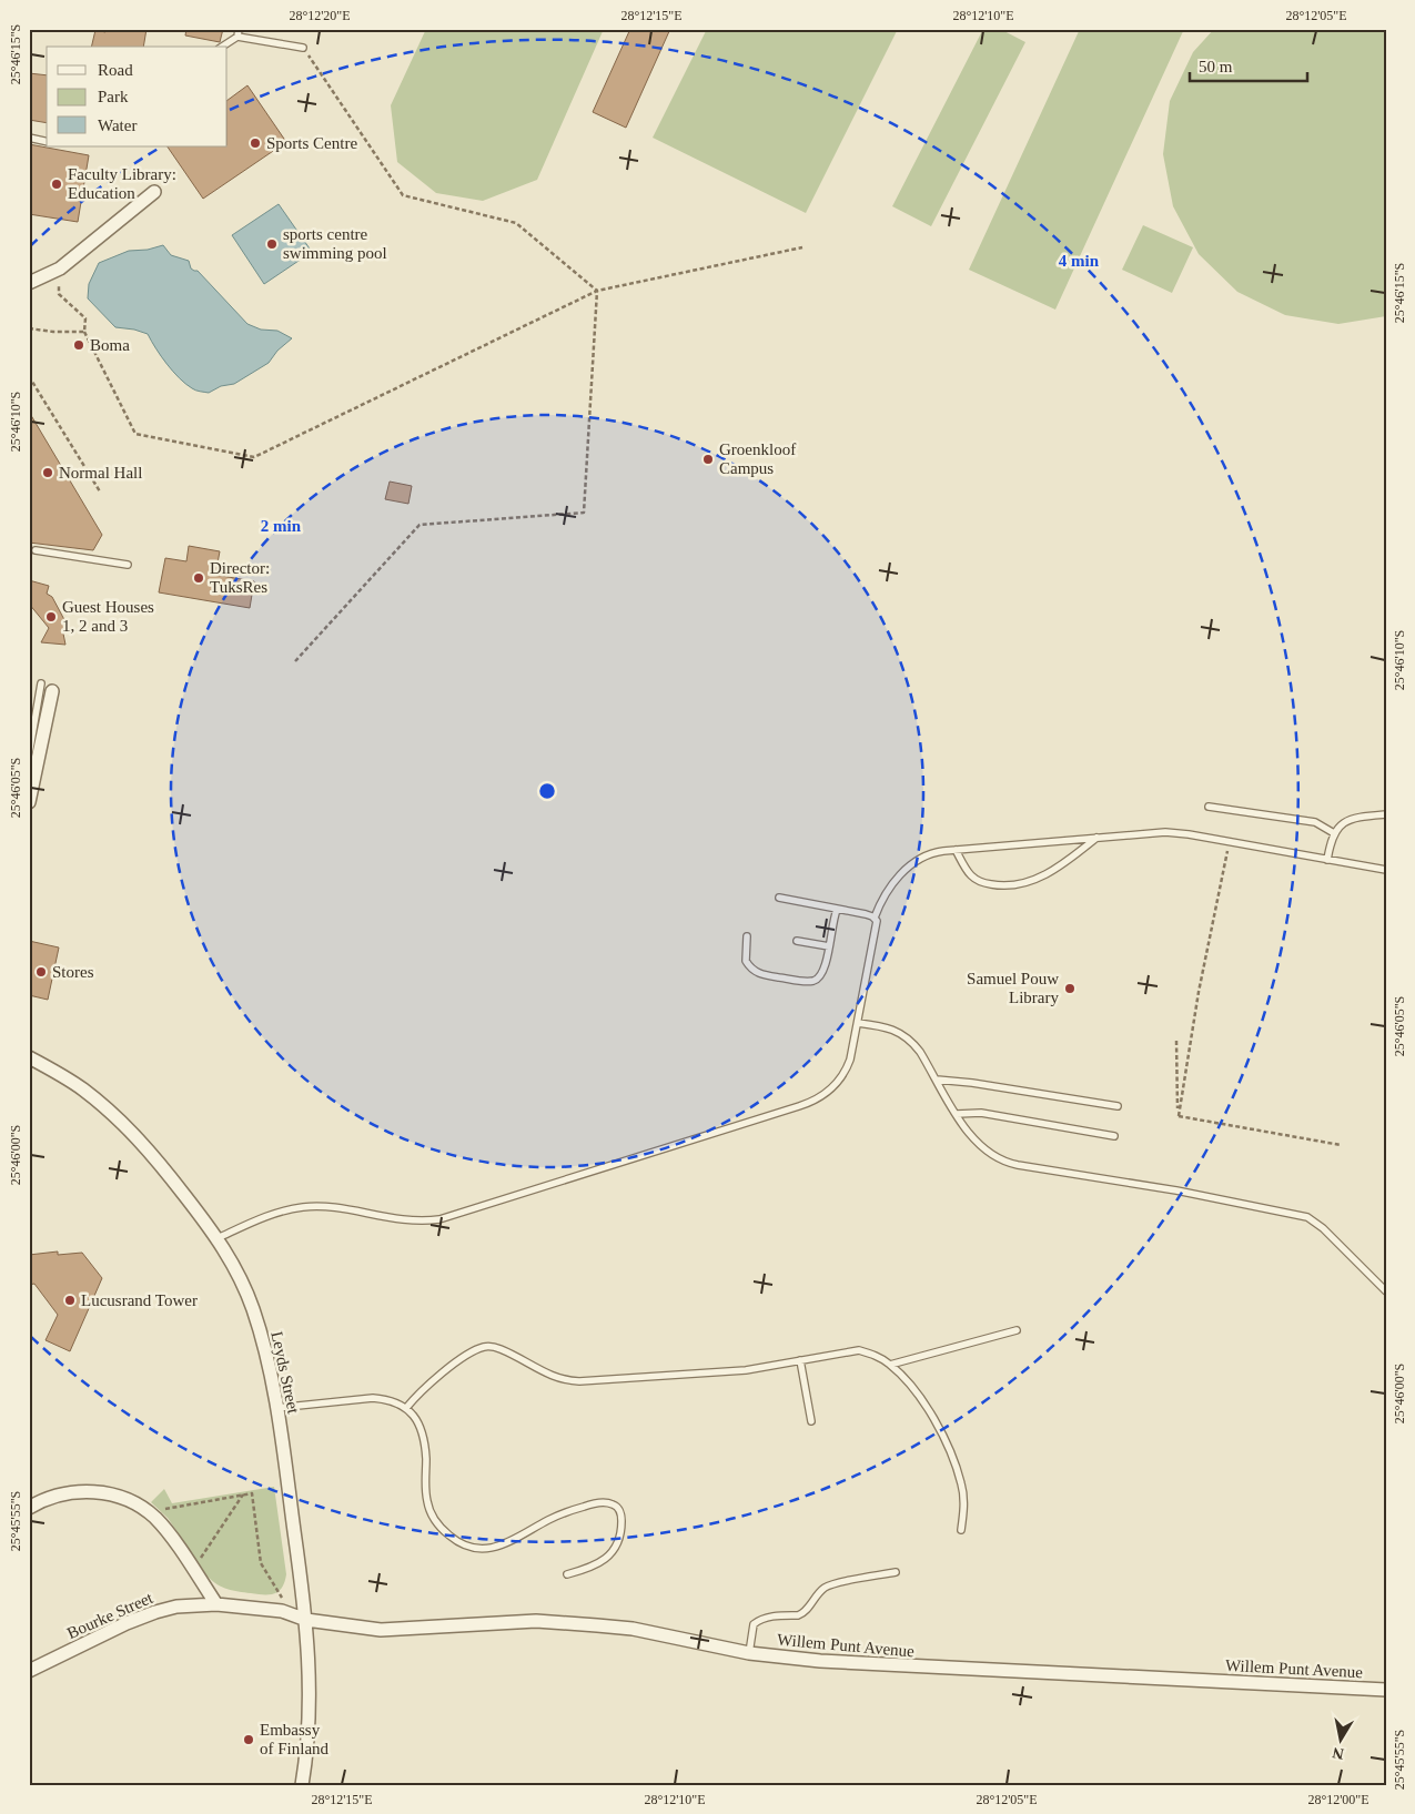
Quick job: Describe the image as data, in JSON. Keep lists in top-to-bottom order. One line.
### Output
{"streets":{"street":["Leyds Street","Bourke Street","Willem Punt Avenue"]},"crossings":[["Leyds Street","Bourke Street"],["Leyds Street","Willem Punt Avenue"],["Bourke Street","Willem Punt Avenue"]],"places":["Sports Centre","Faculty Library: Education","sports centre swimming pool","Boma","Groenkloof Campus","Normal Hall","Director: TuksRes","Guest Houses 1, 2 and 3","Stores","Samuel Pouw Library","Lucusrand Tower","Embassy of Finland"],"legend":["Road","Park","Water"],"scale_bar":"50 m","north":"bottom","coordinates":["28°12'20\"E","28°12'15\"E","28°12'10\"E","28°12'05\"E","25°46'15\"S","25°46'10\"S","25°46'05\"S","25°46'00\"S","25°45'55\"S","28°12'00\"E"],"rings":["4 min","2 min"]}
